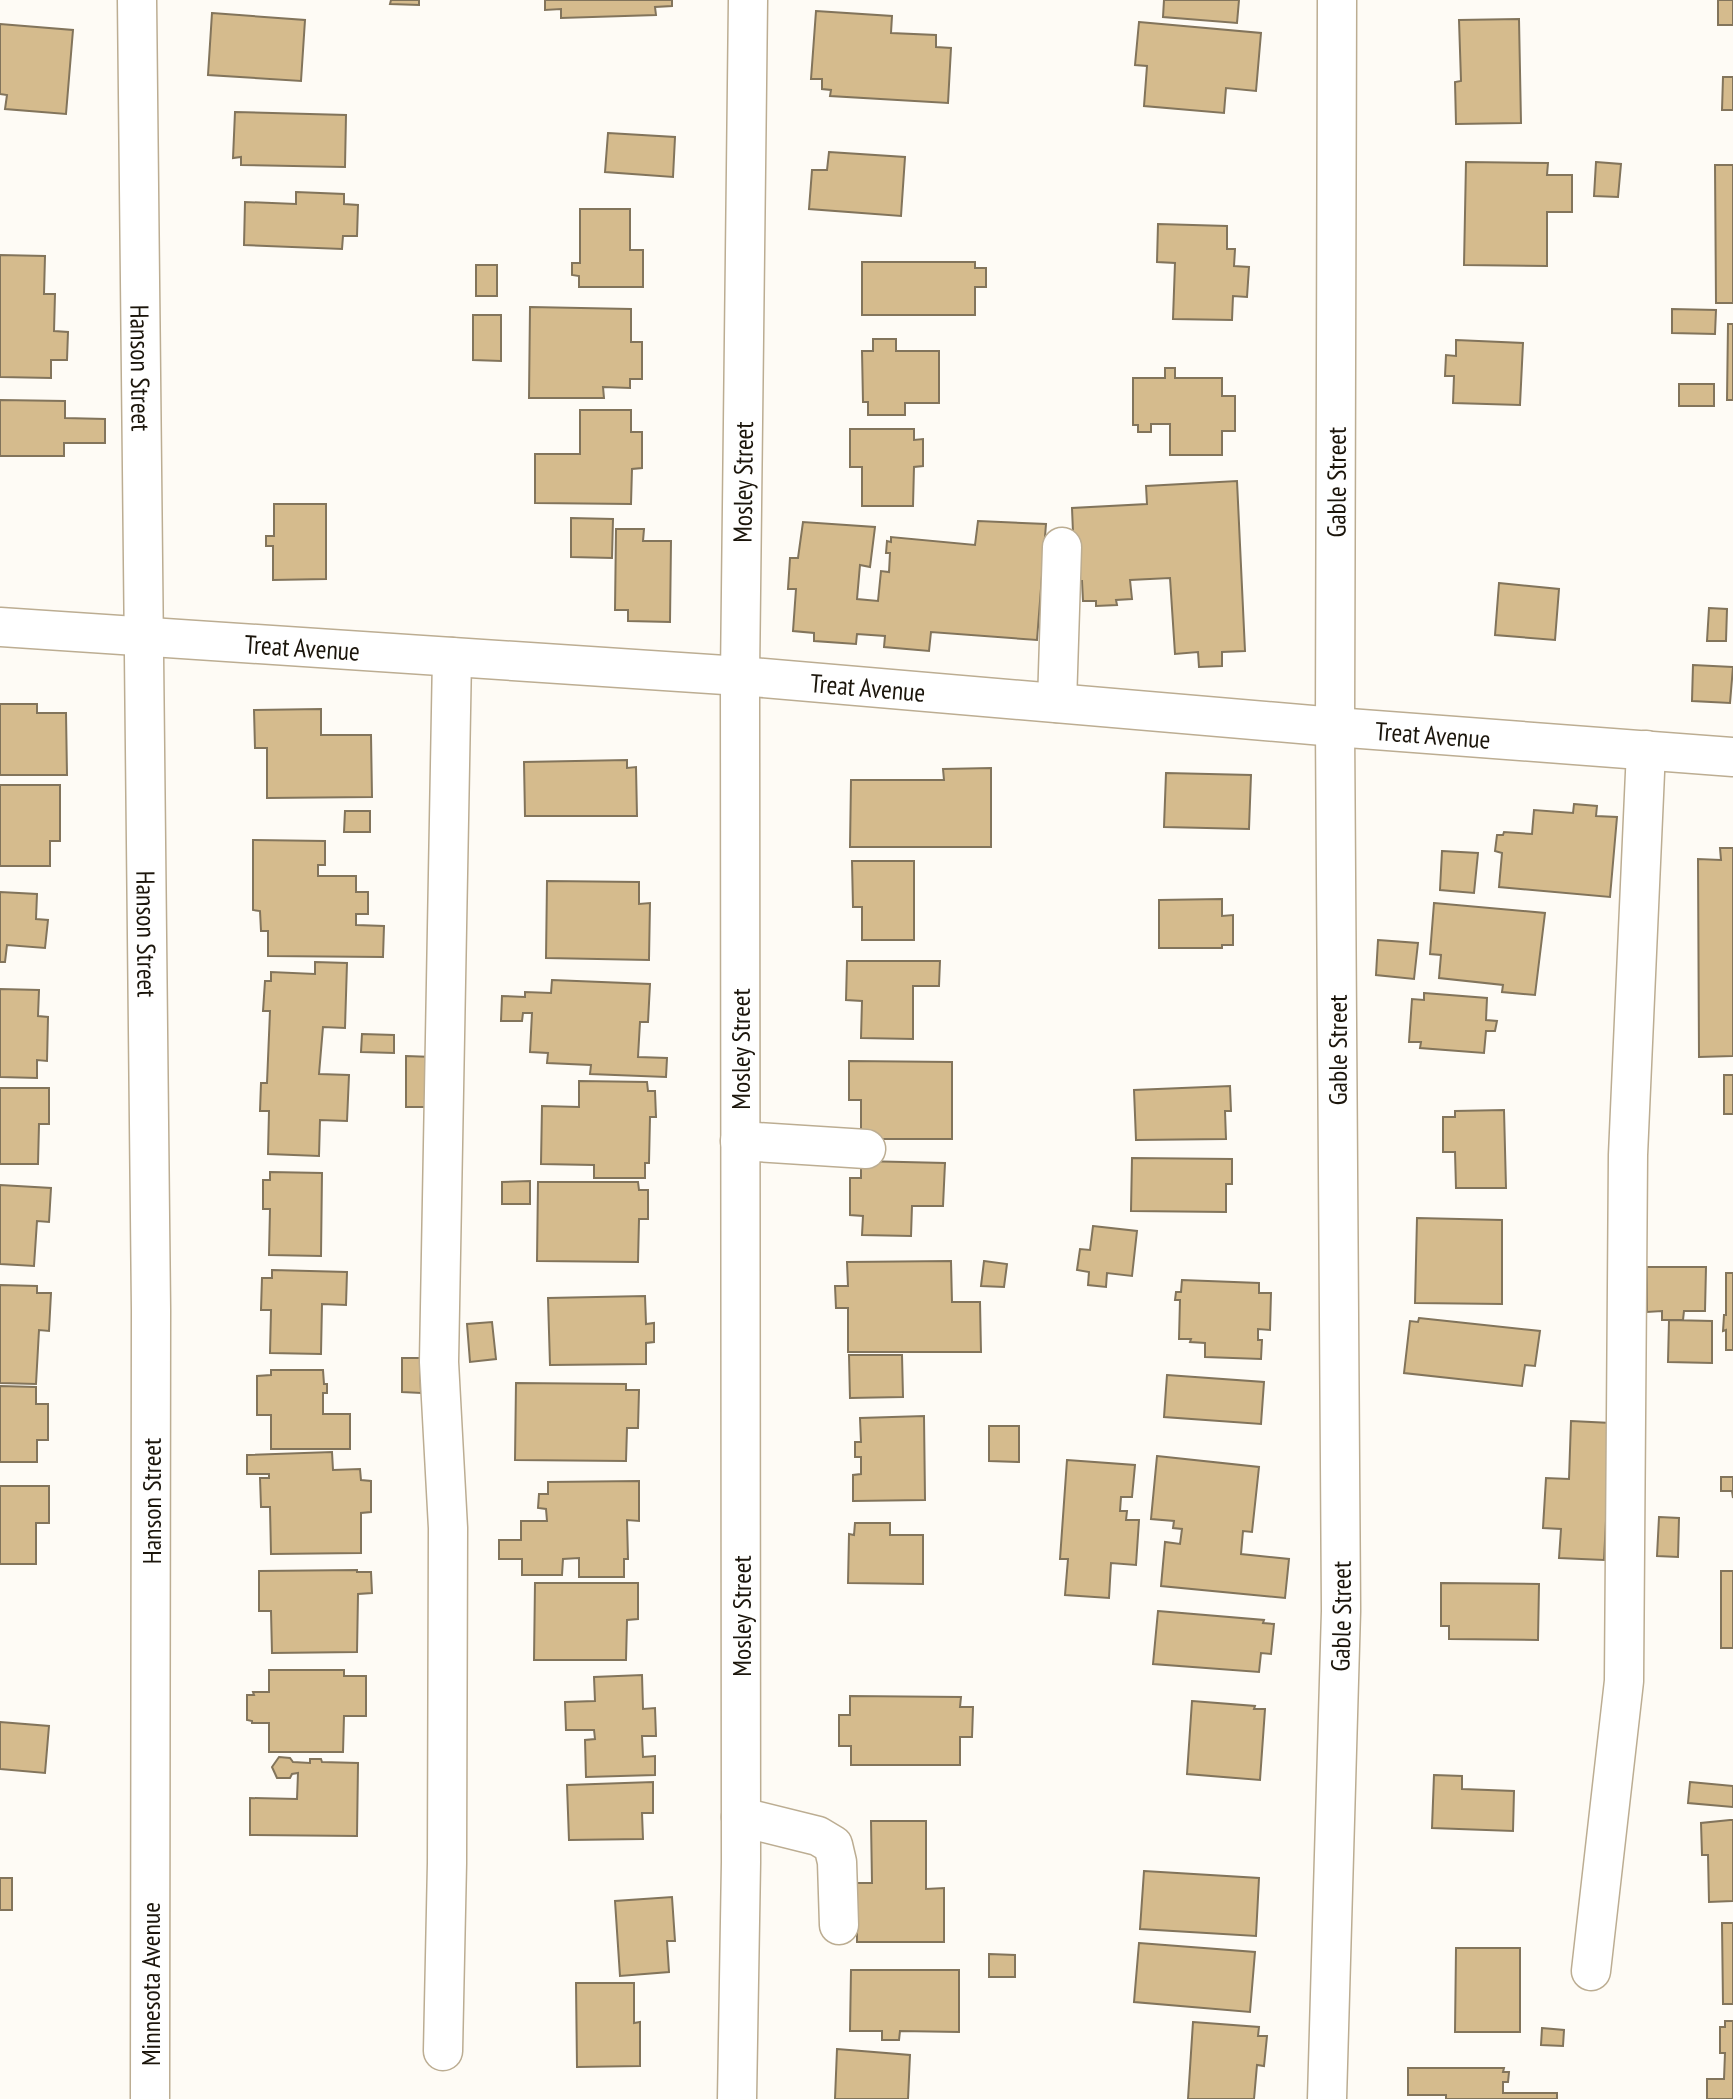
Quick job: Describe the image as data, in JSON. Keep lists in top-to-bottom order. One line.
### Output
{"streets":{"street":["Hanson Street","Mosley Street","Gable Street","Treat Avenue","Minnesota Avenue"]},"crossings":[["Hanson Street","Treat Avenue"],["Hanson Street","Minnesota Avenue"],["Mosley Street","Treat Avenue"],["Gable Street","Treat Avenue"]]}
